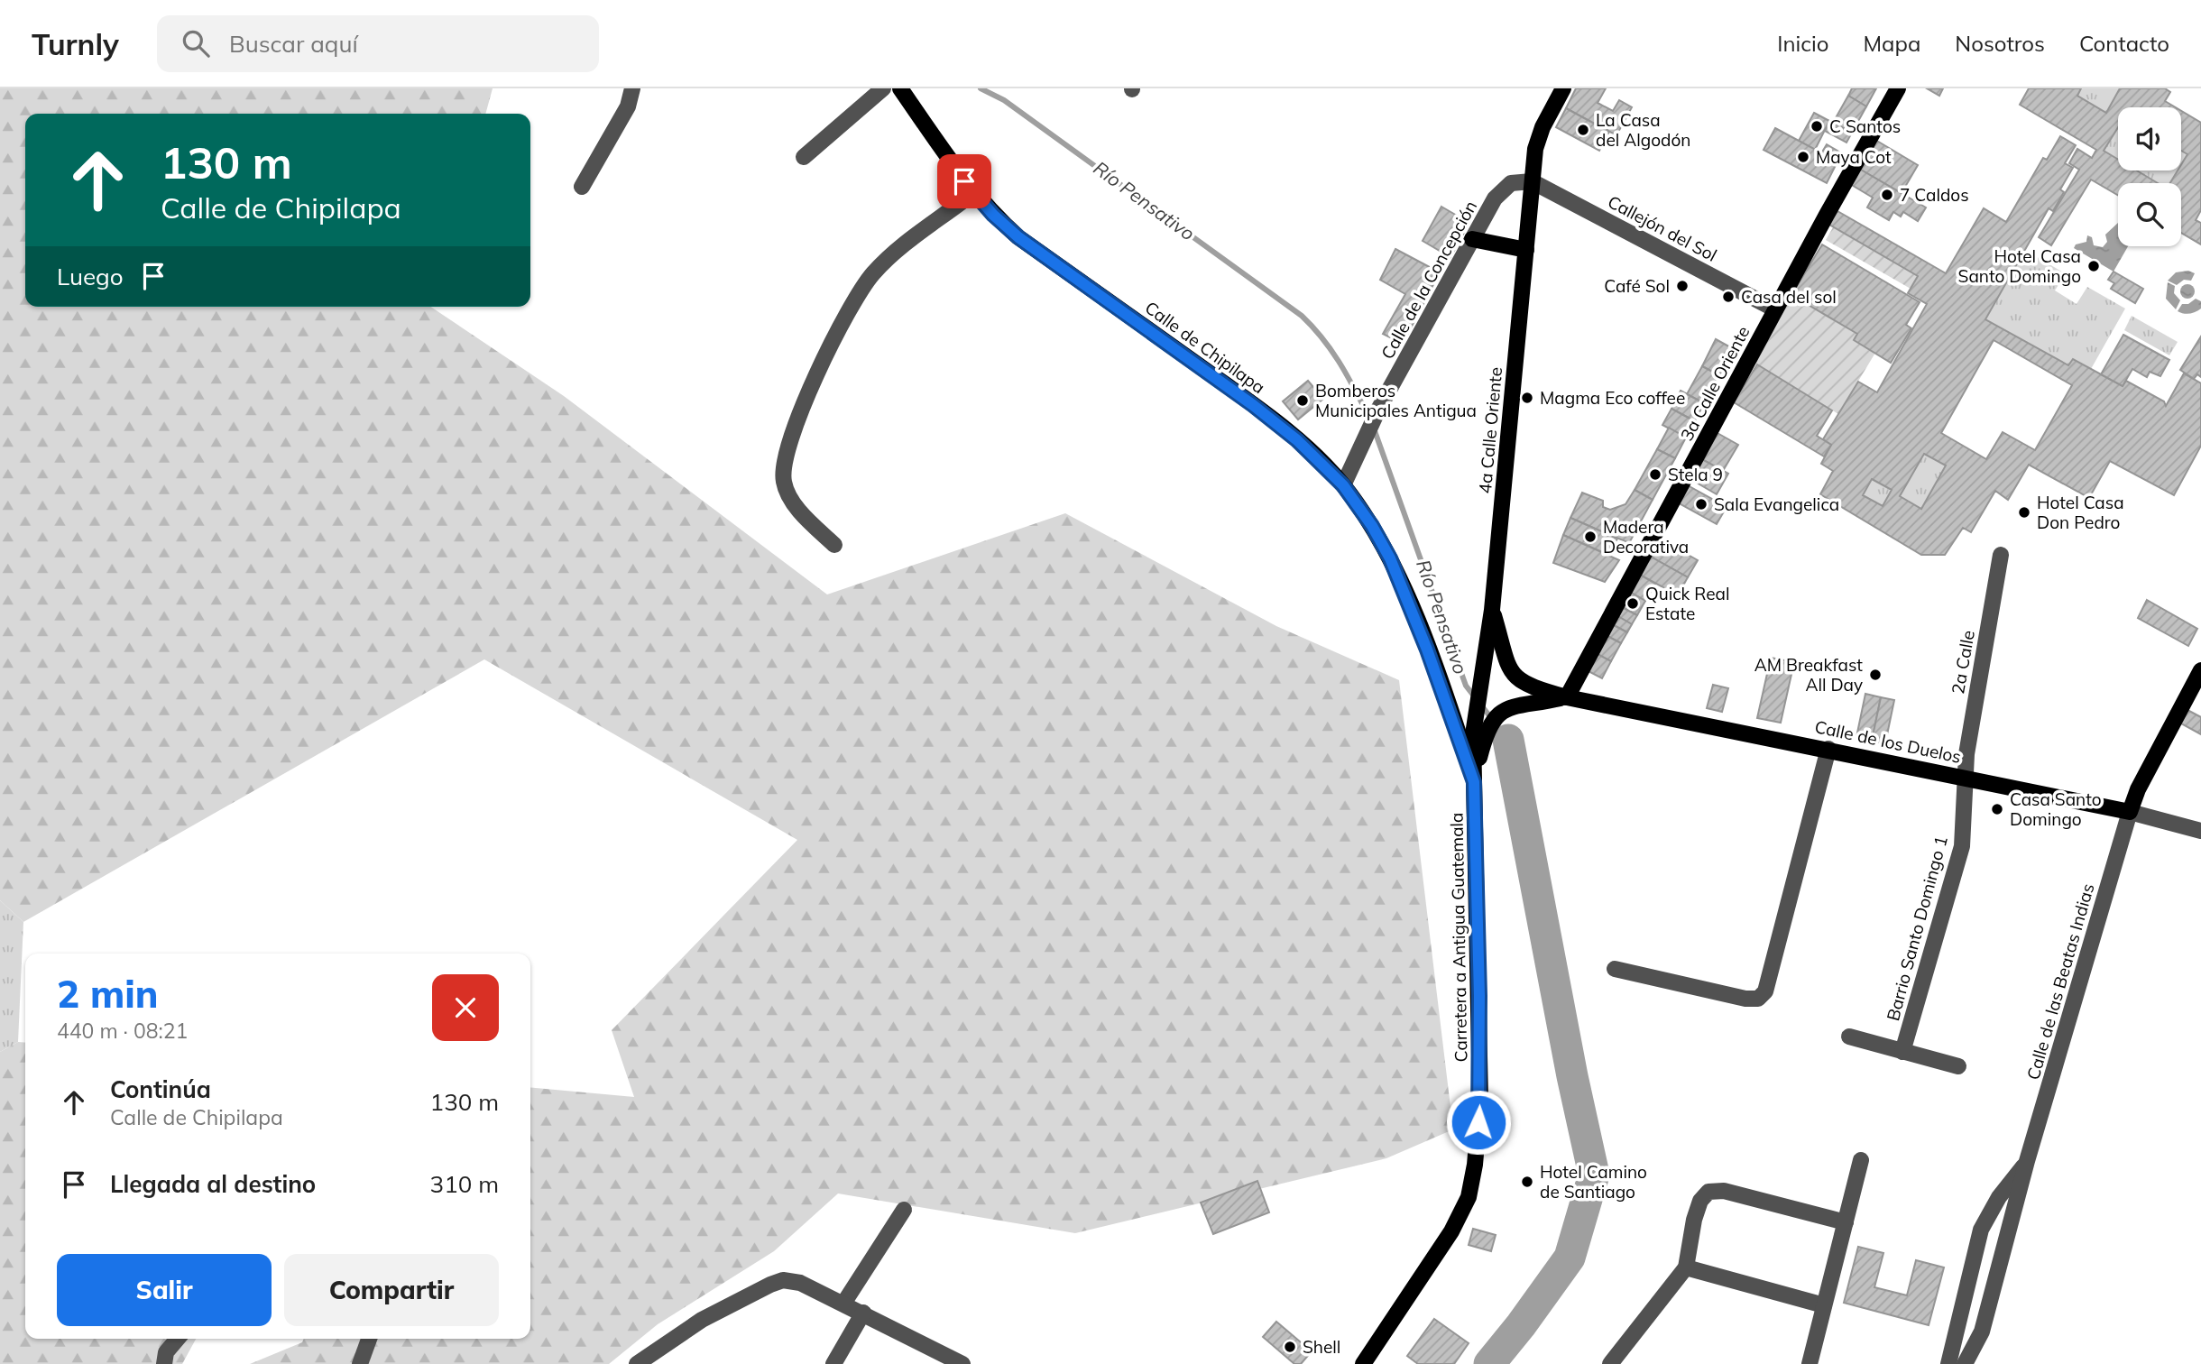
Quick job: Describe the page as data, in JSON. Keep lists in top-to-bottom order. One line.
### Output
{"streets":{"main road":["Calle de Chipilapa","3a Calle Oriente","4a Calle Oriente","Calle de los Duelos","Carretera a Antigua Guatemala"],"street":["Callejón del Sol","Calle de la Concepción","2a Calle","Barrio Santo Domingo 1","Calle de las Beatas Indias"]},"crossings":[["Callejón del Sol","Calle de la Concepción"],["Callejón del Sol","3a Calle Oriente"],["Callejón del Sol","4a Calle Oriente"],["Calle de la Concepción","Calle de Chipilapa"],["Calle de la Concepción","4a Calle Oriente"],["Calle de Chipilapa","4a Calle Oriente"],["Calle de Chipilapa","Calle de los Duelos"],["Calle de Chipilapa","Carretera a Antigua Guatemala"],["3a Calle Oriente","Calle de los Duelos"],["4a Calle Oriente","Calle de los Duelos"],["4a Calle Oriente","Carretera a Antigua Guatemala"],["2a Calle","Calle de los Duelos"],["2a Calle","Barrio Santo Domingo 1"],["Calle de los Duelos","Barrio Santo Domingo 1"],["Calle de los Duelos","Carretera a Antigua Guatemala"],["Calle de los Duelos","Calle de las Beatas Indias"]],"water":["Río Pensativo"],"places":["C Santos","La Casa del Algodón","Maya Cot","7 Caldos","Hotel Casa Santo Domingo","Café Sol","Casa del sol","Magma Eco coffee","Bomberos Municipales Antigua","Stela 9","Sala Evangelica","Hotel Casa Don Pedro","Madera Decorativa","Quick Real Estate","AM Breakfast All Day","Casa Santo Domingo","Hotel Camino de Santiago","Shell"],"page":{"header":"Turnly","search":"Buscar aquí","nav":["Inicio","Mapa","Nosotros","Contacto"],"turn":["130 m","Calle de Chipilapa"],"then":"Luego","heading":["2 min","440 m · 08:21"],"list":[{"name":"Continúa","note":"Calle de Chipilapa","value":"130 m"},{"name":"Llegada al destino","value":"310 m"}],"buttons":["Salir","Compartir"]}}
